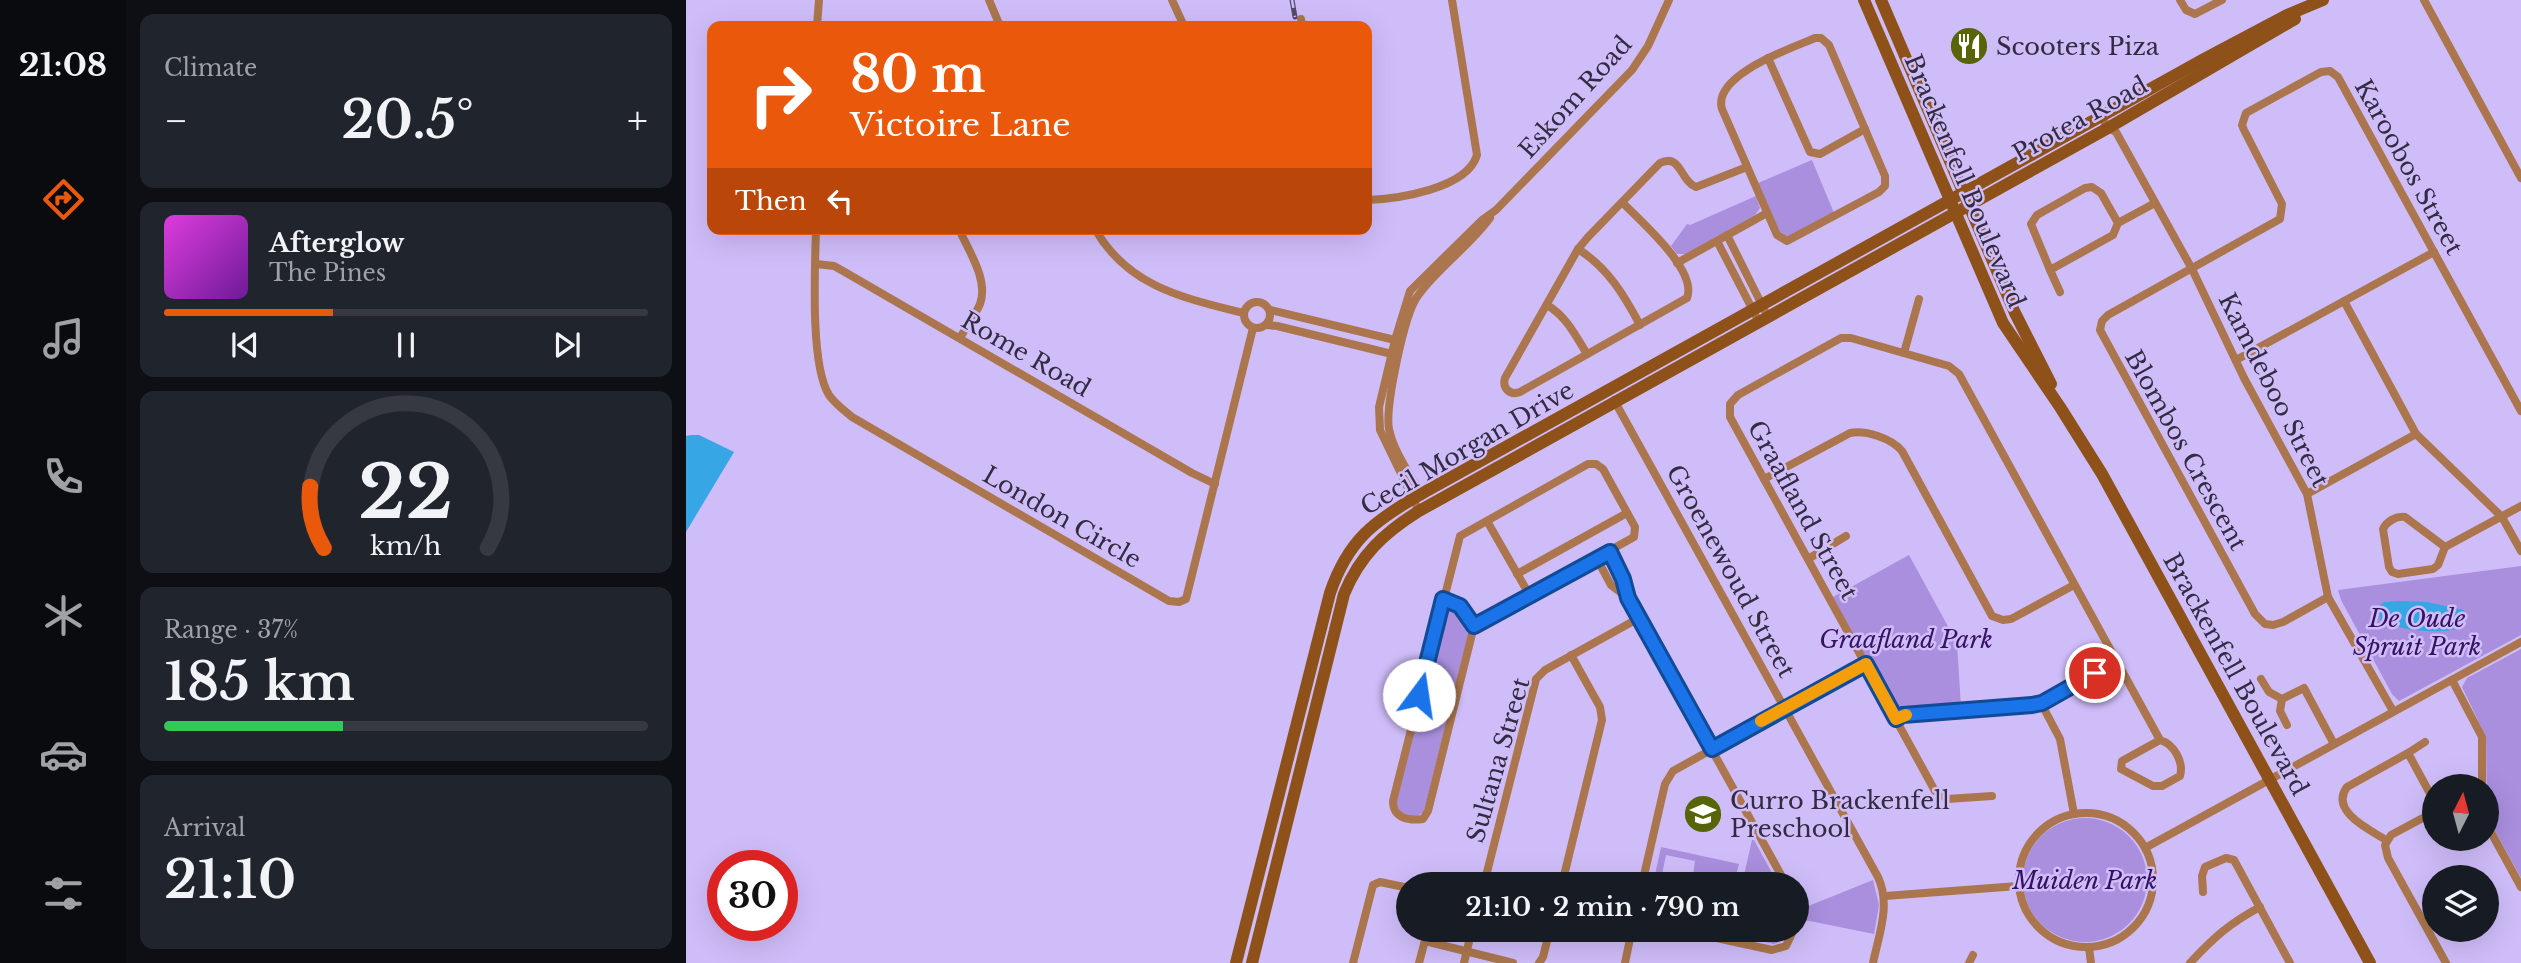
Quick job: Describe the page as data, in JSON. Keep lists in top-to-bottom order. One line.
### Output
{"streets":{"street":["Eskom Road","Protea Road","Karoobos Street","Brackenfell Boulevard","Rome Road","Kamdeboo Street","Cecil Morgan Drive","Blombos Crescent","Graafland Street","London Circle","Groenewoud Street","Sultana Street"]},"crossings":[["Eskom Road","Cecil Morgan Drive"],["Protea Road","Brackenfell Boulevard"],["Protea Road","Kamdeboo Street"],["Protea Road","Cecil Morgan Drive"],["Karoobos Street","Kamdeboo Street"],["Karoobos Street","Blombos Crescent"],["Brackenfell Boulevard","Cecil Morgan Drive"],["Rome Road","London Circle"],["Kamdeboo Street","Blombos Crescent"],["Cecil Morgan Drive","Groenewoud Street"]],"parks":["De Oude Spruit Park","Graafland Park","Muiden Park"],"places":{"restaurant":["Scooters Piza"],"school or university":["Curro Brackenfell Preschool"]},"north":"top","page":{"tabs":"21:08","tile":["Climate",["Range · 37%","185 km"],["Arrival","21:10"]],"turn":["80 m","Victoire Lane"],"heat":["−","20.5°","+"],"then":"Then","song":["Afterglow","The Pines"],"limit":"30","trip":"21:10 · 2 min · 790 m","gauge":["22","km/h"]}}
